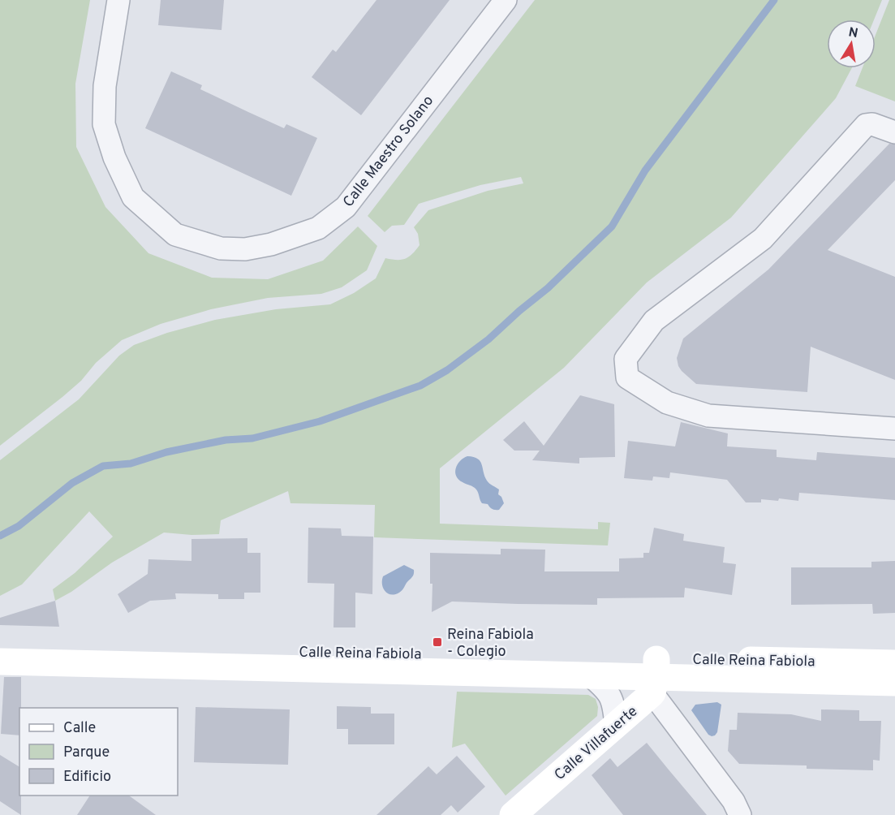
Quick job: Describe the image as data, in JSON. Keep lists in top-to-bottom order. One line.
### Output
{"streets":{"street":["Calle Maestro Solano","Calle Reina Fabiola","Calle Villafuerte"]},"crossings":[["Calle Reina Fabiola","Calle Villafuerte"]],"places":{"transit":["Reina Fabiola - Colegio"]},"legend":["Calle","Parque","Edificio"],"north":"top"}
